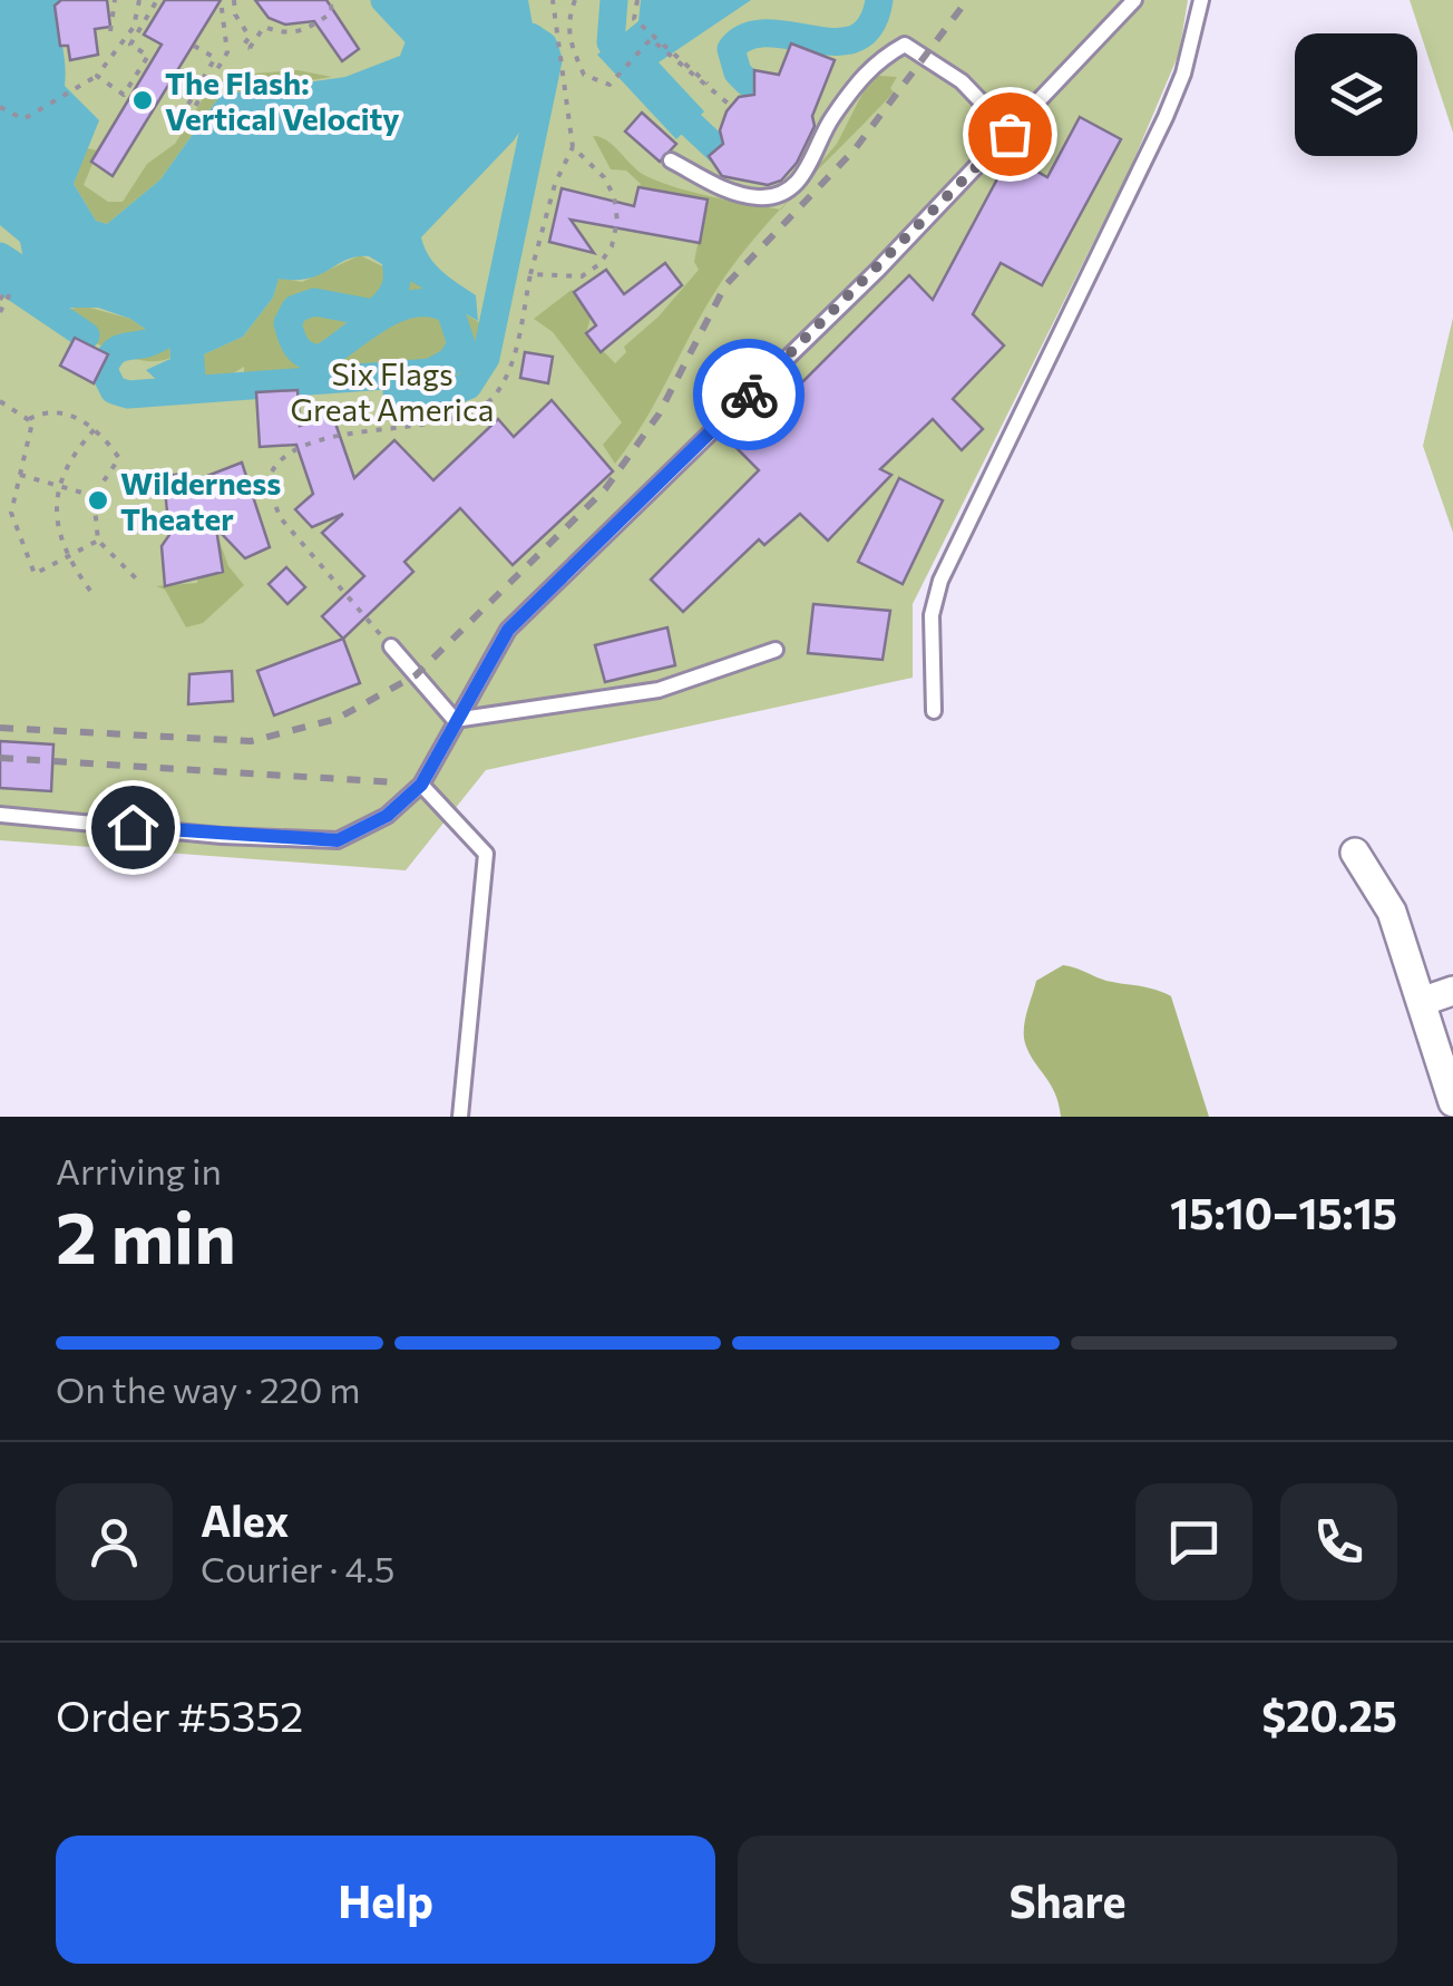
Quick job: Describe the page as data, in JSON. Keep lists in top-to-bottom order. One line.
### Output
{"parks":["Six Flags Great America"],"places":["The Flash: Vertical Velocity","Wilderness Theater"],"page":{"heading":["2 min","Arriving in","15:10–15:15"],"panel":["Alex","Courier · 4.5","Order #5352","$20.25"],"bar":"On the way · 220 m","buttons":["Help","Share"]}}
